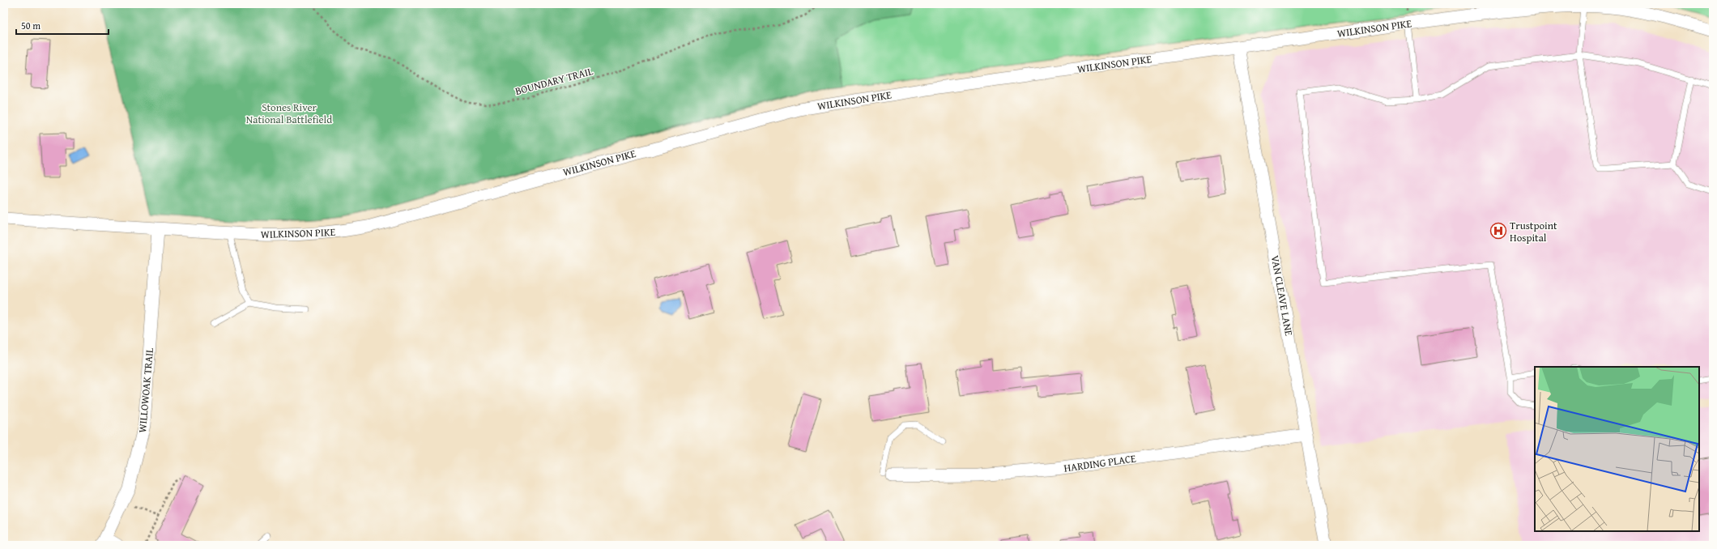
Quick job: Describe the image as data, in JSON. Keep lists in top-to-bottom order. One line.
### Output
{"streets":{"street":["WILKINSON PIKE","VAN CLEAVE LANE","WILLOWOAK TRAIL","HARDING PLACE"],"path":["BOUNDARY TRAIL"]},"crossings":[["WILKINSON PIKE","VAN CLEAVE LANE"],["WILKINSON PIKE","WILLOWOAK TRAIL"],["VAN CLEAVE LANE","HARDING PLACE"]],"parks":["Stones River National Battlefield"],"places":{"hospital":["Trustpoint Hospital"]},"scale_bar":"50 m"}
